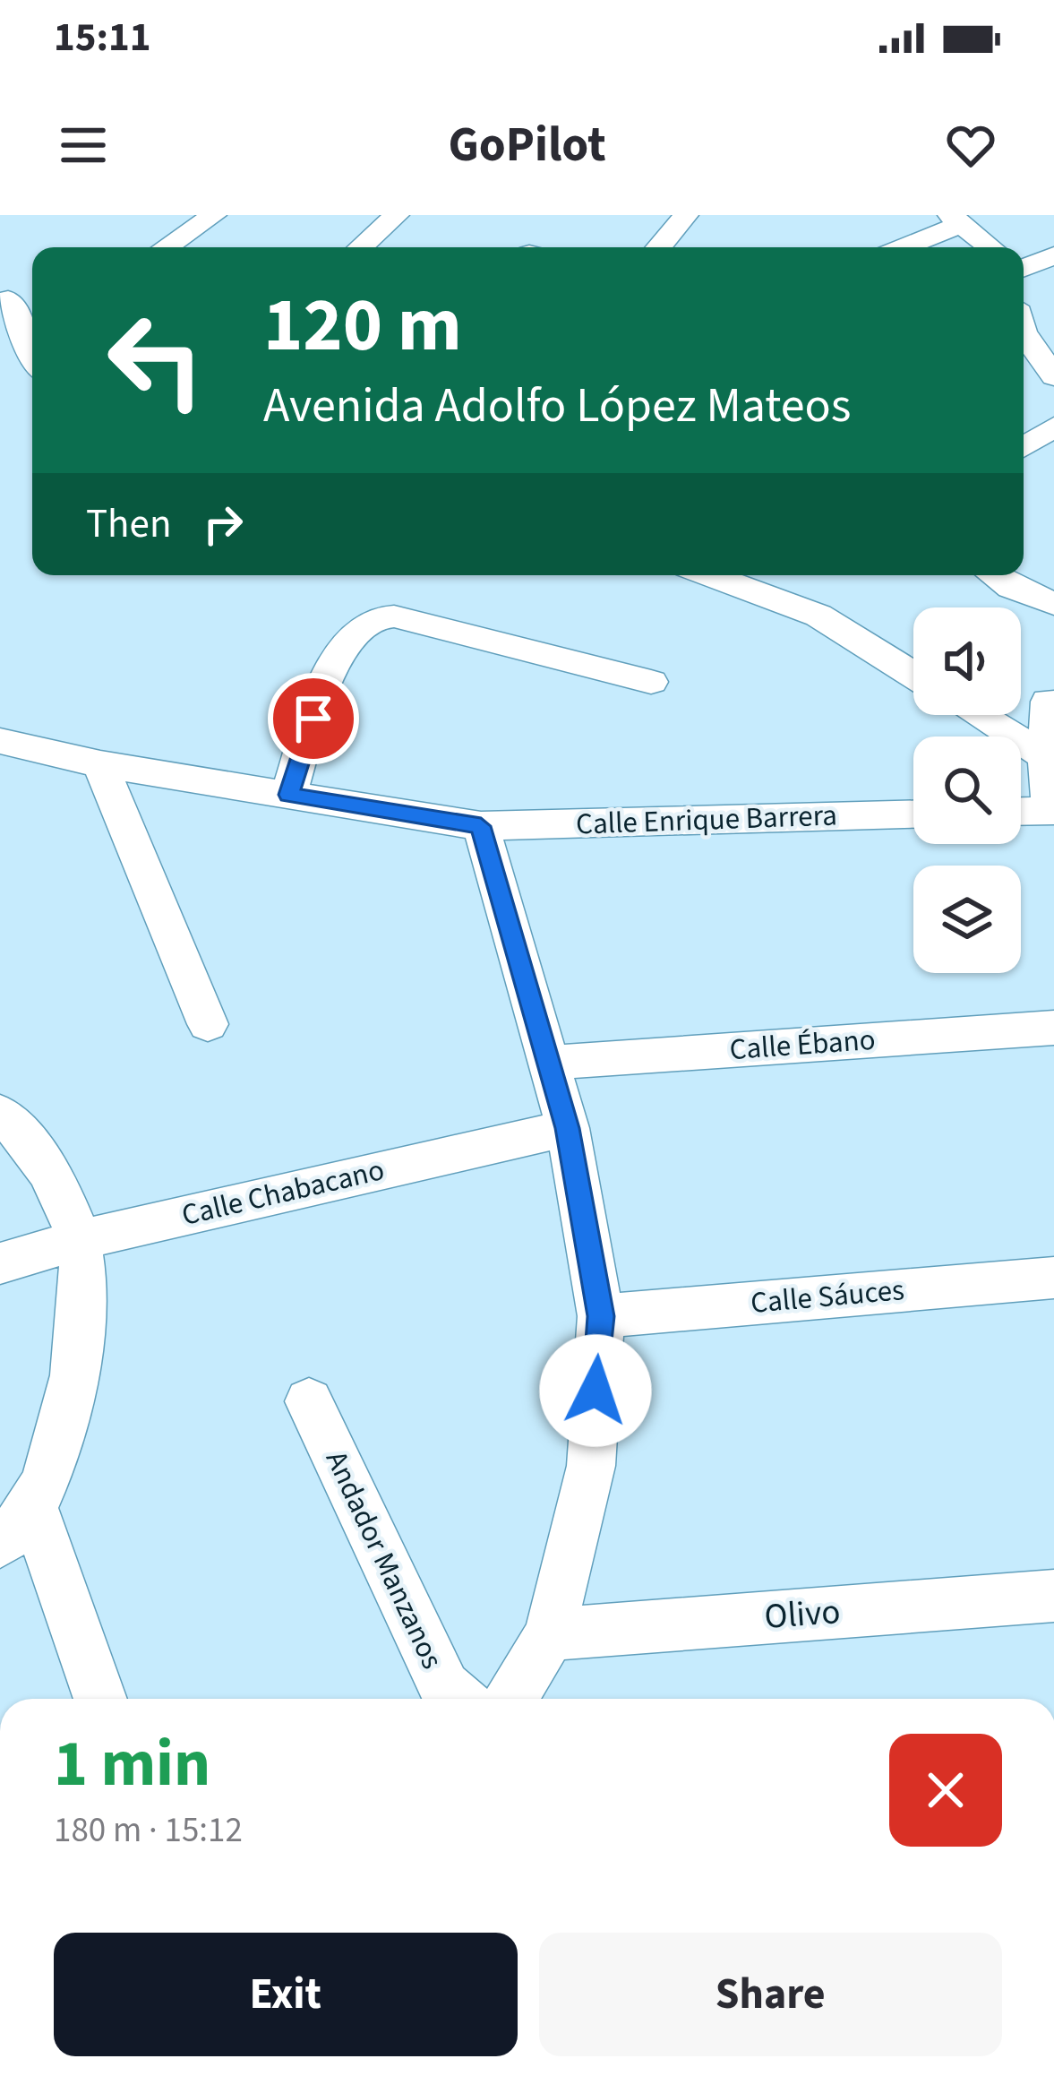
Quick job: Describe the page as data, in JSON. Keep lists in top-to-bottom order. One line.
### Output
{"streets":{"street":["Calle Enrique Barrera","Calle Ébano","Calle Chabacano","Calle Sáuces","Andador Manzanos","Olivo"]},"page":{"status":"15:11","header":"GoPilot","turn":["120 m","Avenida Adolfo López Mateos"],"then":"Then","heading":["1 min","180 m · 15:12"],"buttons":["Exit","Share"]}}
